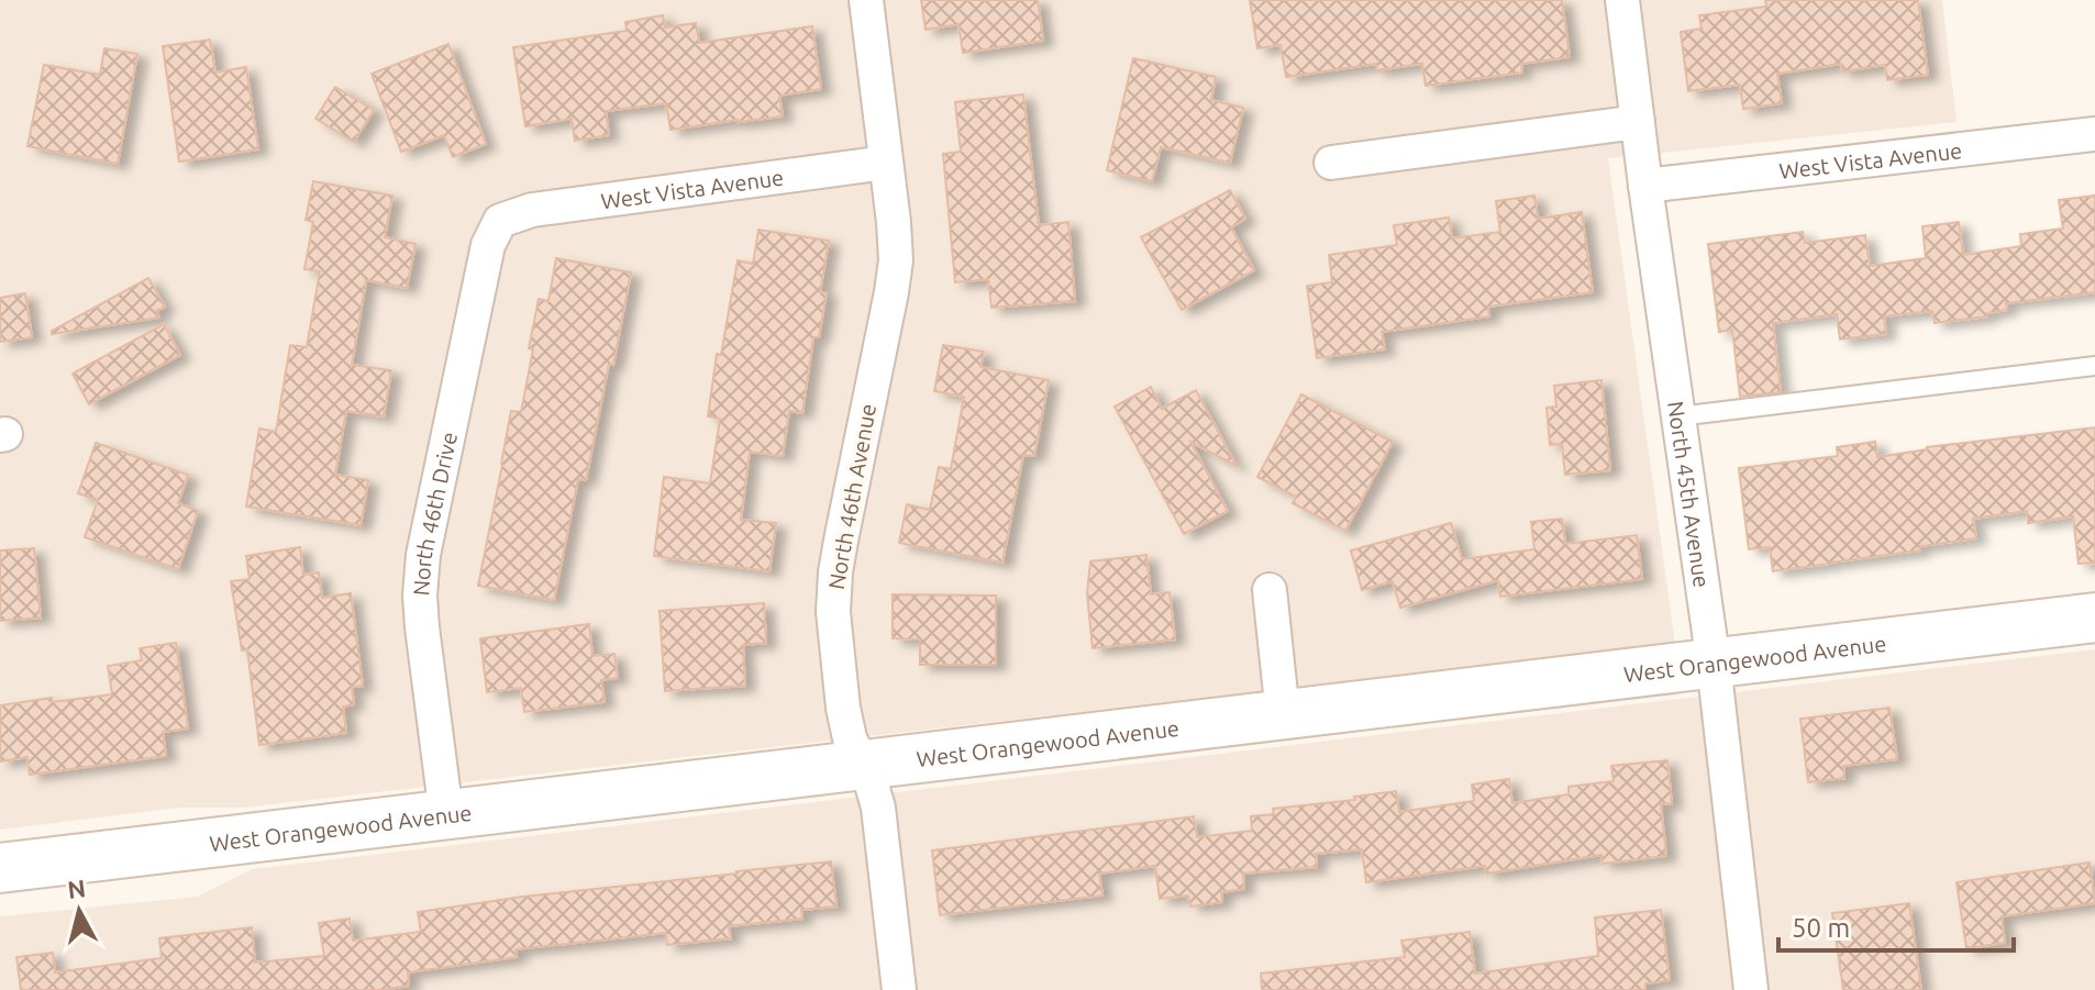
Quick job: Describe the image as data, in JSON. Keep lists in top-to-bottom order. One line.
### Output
{"streets":{"street":["West Vista Avenue","North 45th Avenue","North 46th Avenue","North 46th Drive","West Orangewood Avenue"]},"crossings":[["West Vista Avenue","North 45th Avenue"],["West Vista Avenue","North 46th Avenue"],["West Vista Avenue","North 46th Drive"],["North 45th Avenue","West Orangewood Avenue"],["North 46th Avenue","West Orangewood Avenue"],["North 46th Drive","West Orangewood Avenue"]],"scale_bar":"50 m","north":"top"}
